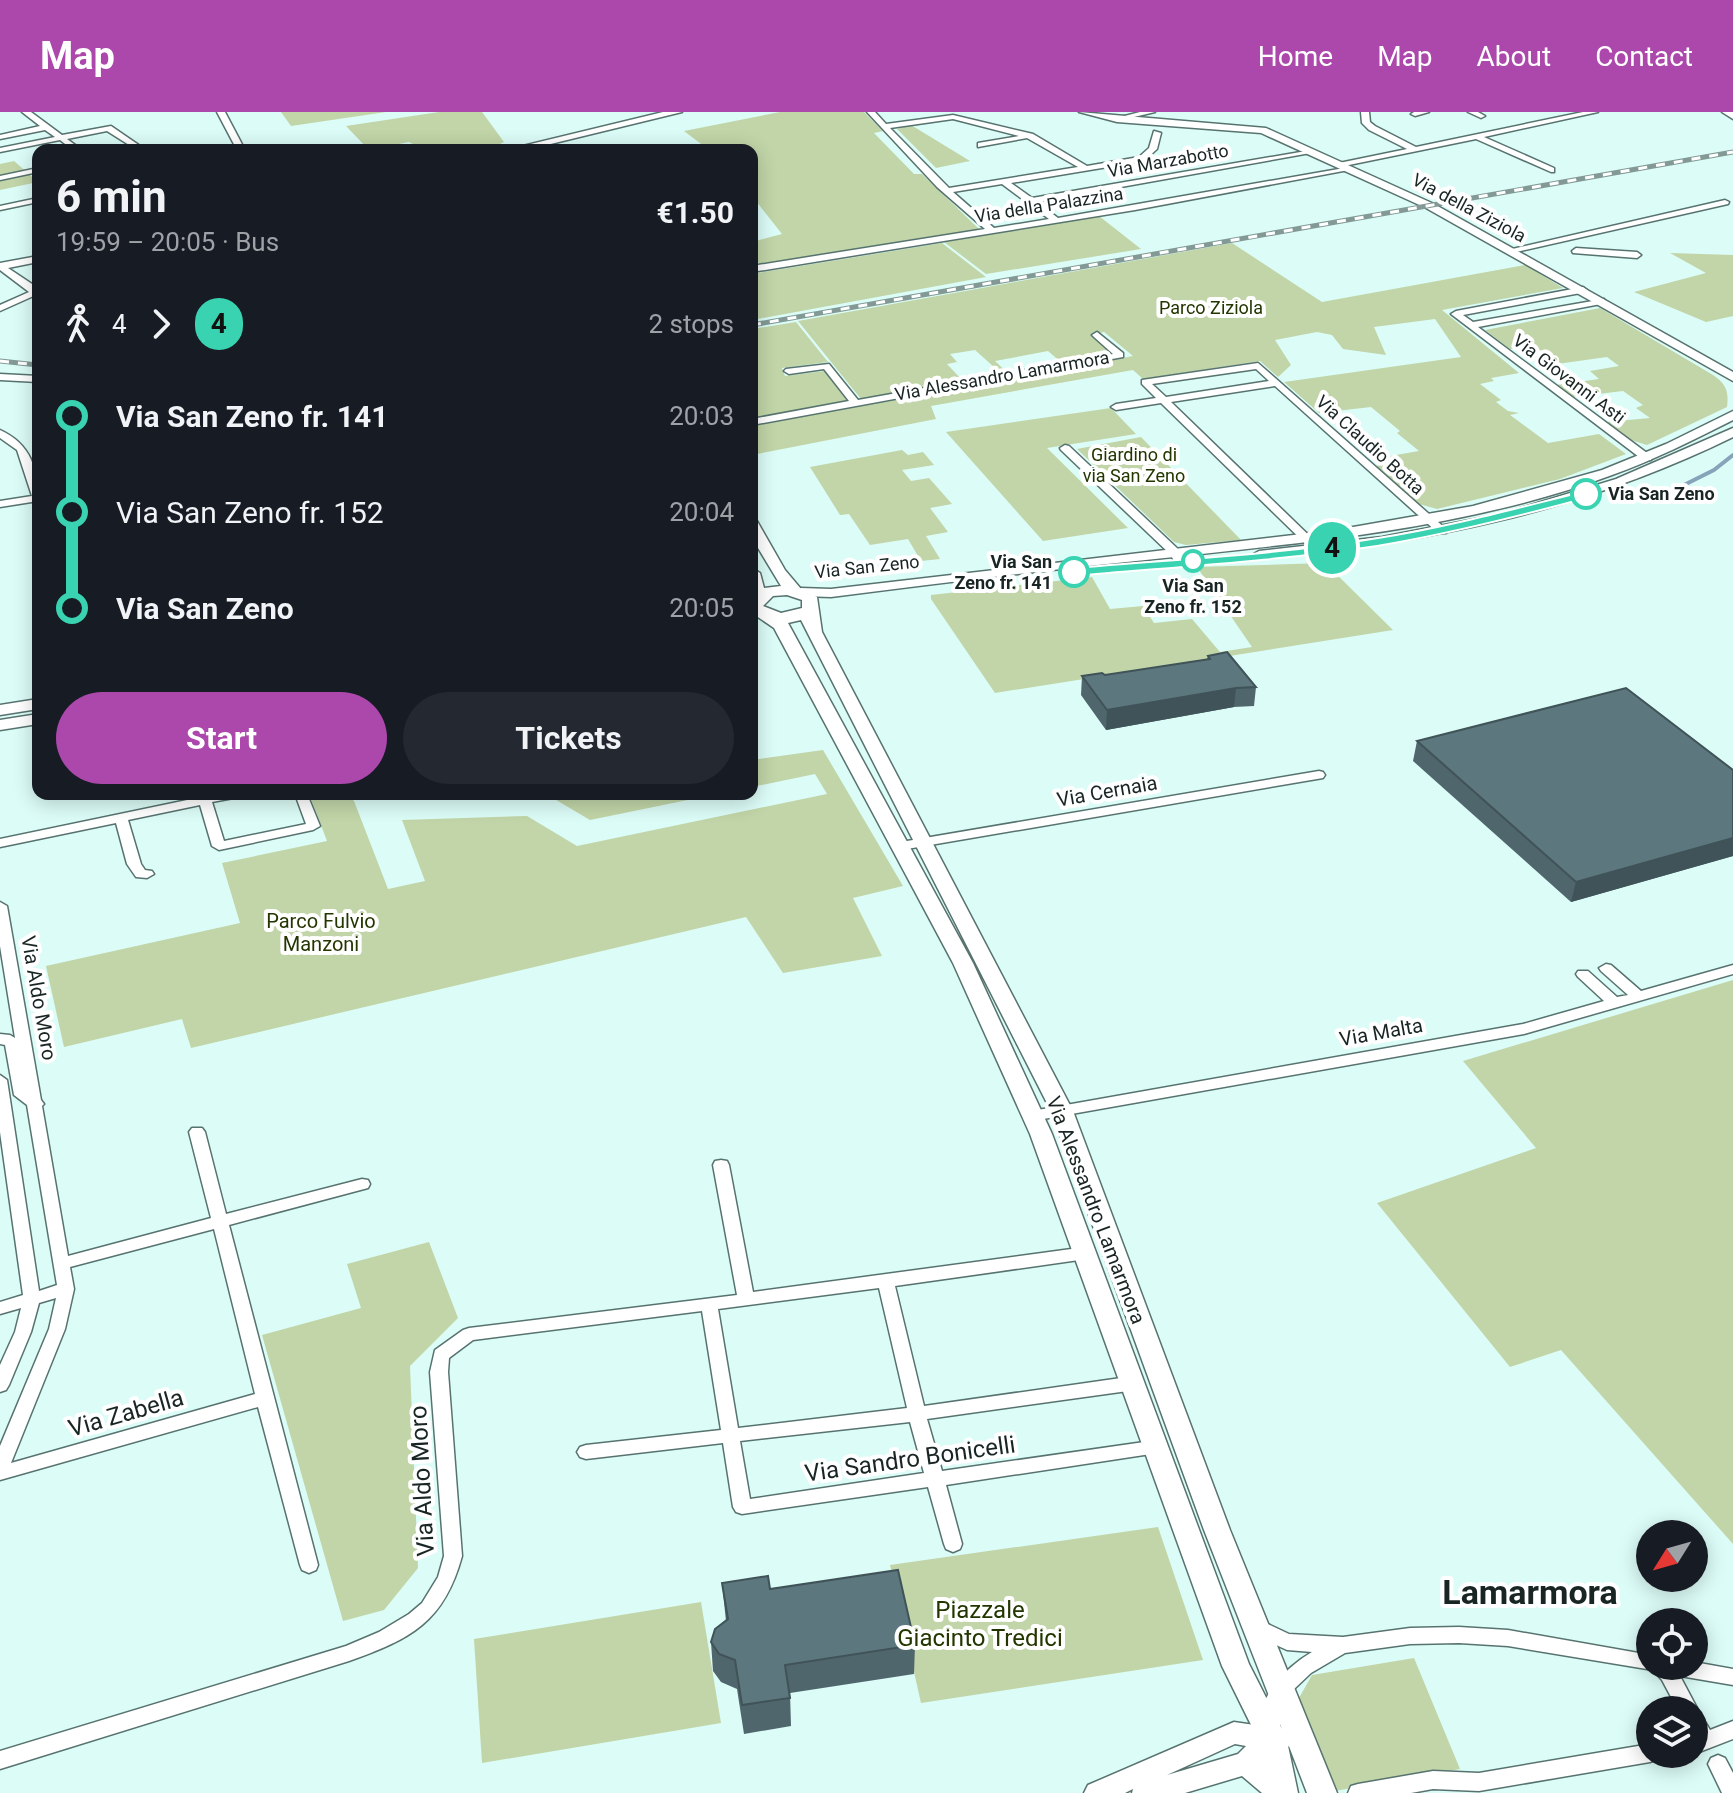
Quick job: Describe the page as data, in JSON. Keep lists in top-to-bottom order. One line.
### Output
{"streets":{"main road":["Via Alessandro Lamarmora"],"street":["Via Marzabotto","Via della Palazzina","Via della Ziziola","Via Giovanni Asti","Via Claudio Botta","Via San Zeno","Via Cernaia","Via Aldo Moro","Via Malta","Via Zabella","Via Sandro Bonicelli"]},"crossings":[["Via Marzabotto","Via della Ziziola"],["Via della Palazzina","Via della Ziziola"],["Via della Ziziola","Via Giovanni Asti"],["Via Alessandro Lamarmora","Via San Zeno"],["Via Alessandro Lamarmora","Via Cernaia"],["Via Alessandro Lamarmora","Via Malta"],["Via Alessandro Lamarmora","Via Sandro Bonicelli"],["Via Giovanni Asti","Via San Zeno"],["Via Claudio Botta","Via San Zeno"],["Via Aldo Moro","Via Zabella"]],"districts":["Lamarmora"],"parks":["Parco Ziziola","Giardino di via San Zeno","Parco Fulvio Manzoni","Piazzale Giacinto Tredici"],"places":["Via San Zeno","Via San Zeno fr. 152","Via San Zeno fr. 141"],"lines":["bus line 4"],"north":"bottom left","page":{"header":"Map","nav":["Home","Map","About","Contact"],"on_map":"4","heading":["6 min","19:59 – 20:05 · Bus","€1.50"],"legs":["4","4","2 stops"],"list":[{"name":"Via San Zeno fr. 141","value":"20:03"},{"name":"Via San Zeno fr. 152","value":"20:04"},{"name":"Via San Zeno","value":"20:05"}],"buttons":["Start","Tickets"]}}
